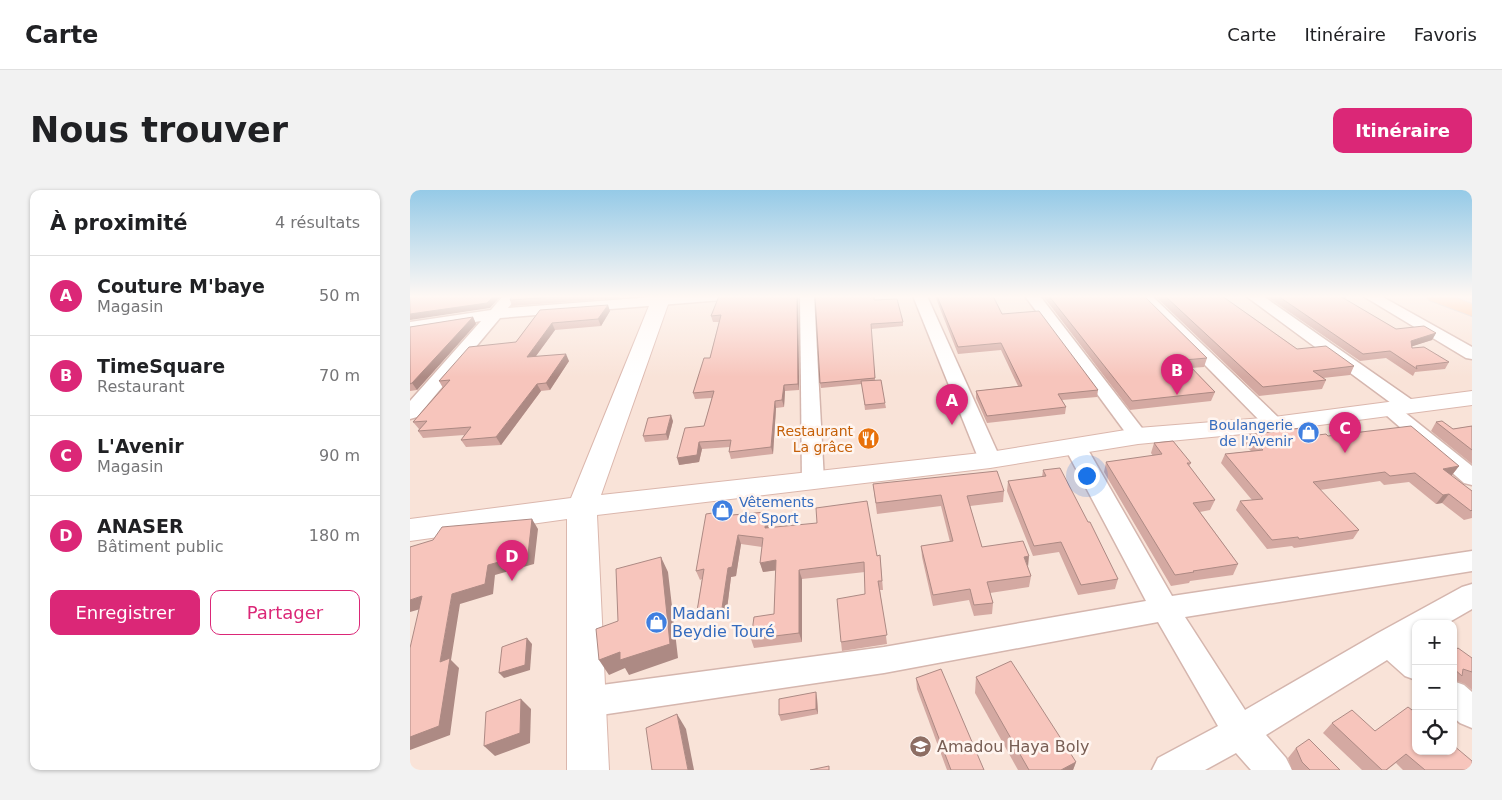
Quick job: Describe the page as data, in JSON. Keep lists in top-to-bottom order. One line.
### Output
{"places":{"shop":["Boulangerie de l'Avenir","Vêtements de Sport","Madani Beydie Touré"],"restaurant":["Restaurant La grâce"],"school or university":["Amadou Haya Boly"]},"page":{"header":"Carte","nav":["Carte","Itinéraire","Favoris"],"buttons":["Itinéraire",["Enregistrer","Partager"]],"title":"Nous trouver","heading":["À proximité","4 résultats"],"list":[{"mark":"A","name":"Couture M'baye","note":"Magasin","value":"50 m"},{"mark":"B","name":"TimeSquare","note":"Restaurant","value":"70 m"},{"mark":"C","name":"L'Avenir","note":"Magasin","value":"90 m"},{"mark":"D","name":"ANASER","note":"Bâtiment public","value":"180 m"}],"pins":["B","A","C","D"],"map_buttons":["+","−"]}}
